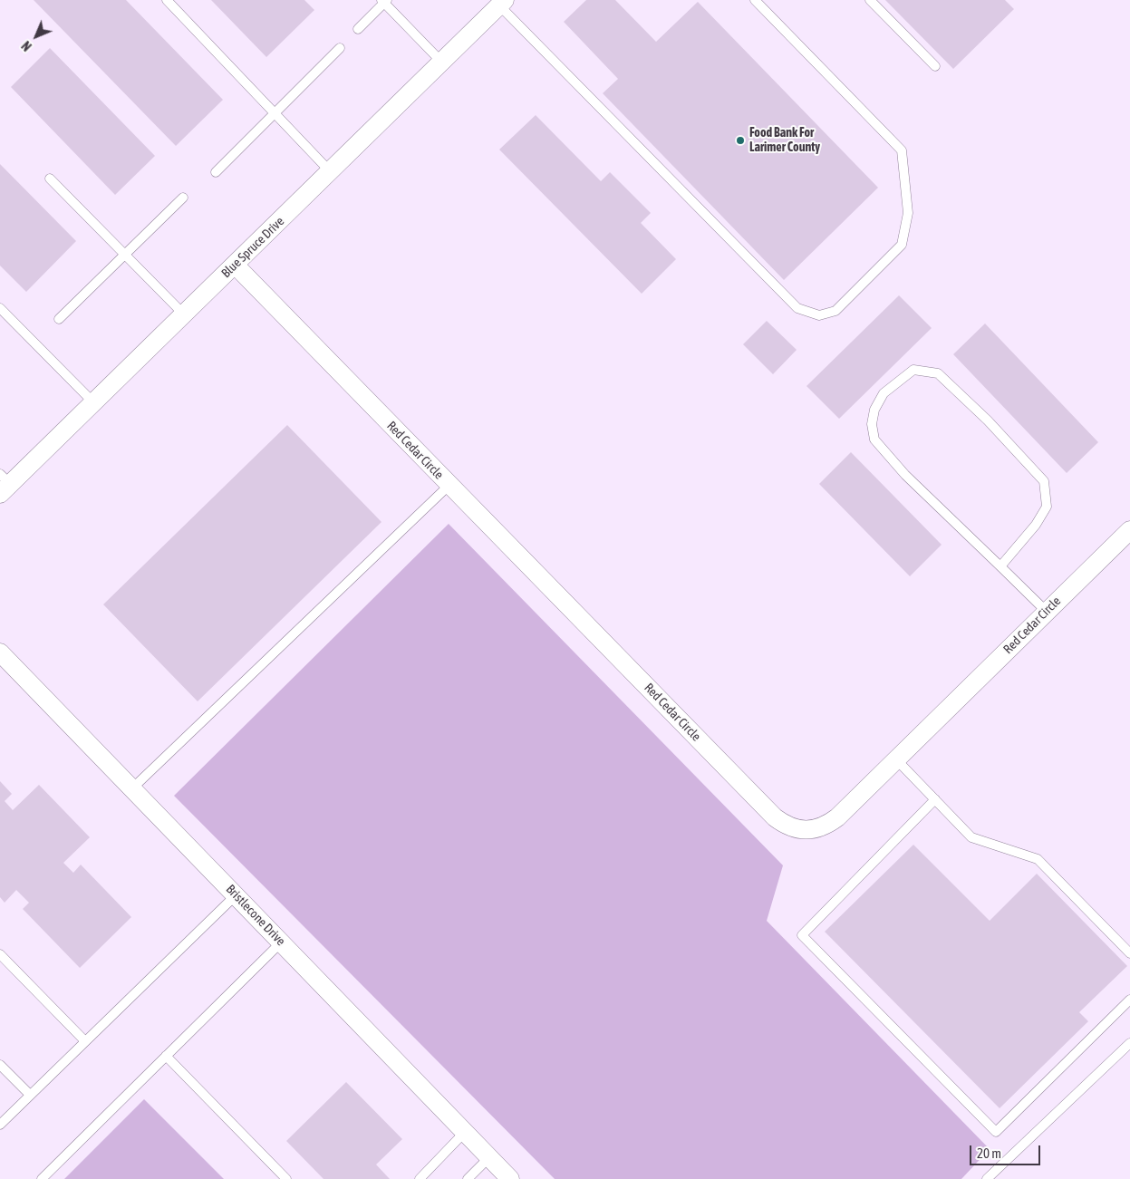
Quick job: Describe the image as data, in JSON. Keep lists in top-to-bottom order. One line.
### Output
{"streets":{"street":["Blue Spruce Drive","Red Cedar Circle","Bristlecone Drive"]},"crossings":[["Blue Spruce Drive","Red Cedar Circle"]],"places":["Food Bank For Larimer County"],"scale_bar":"20 m","north":"bottom left"}
